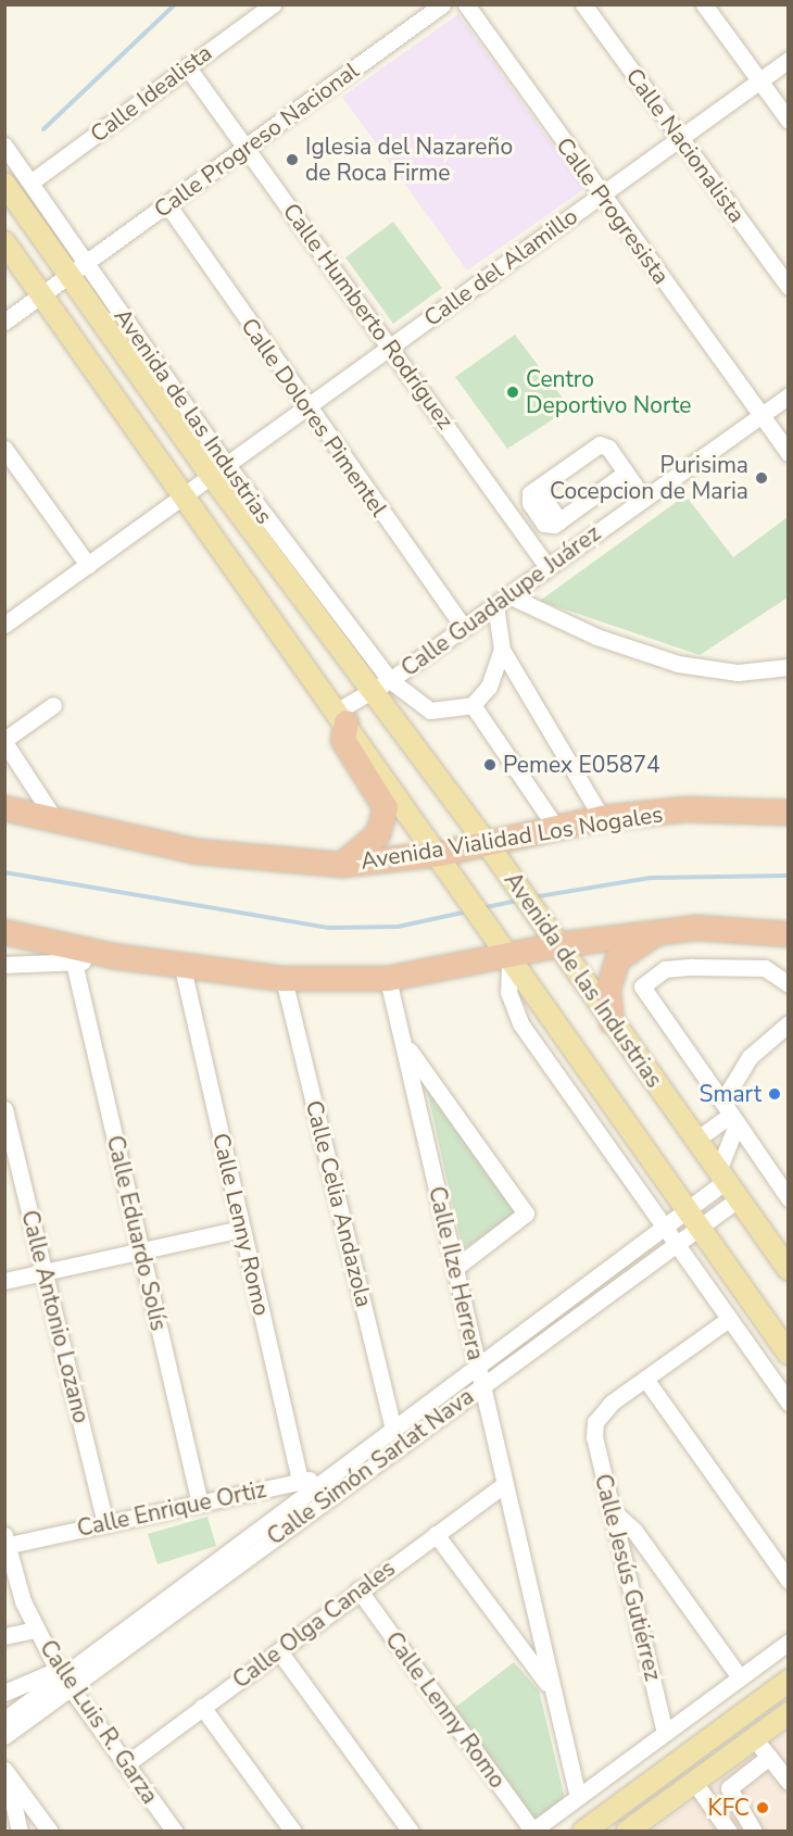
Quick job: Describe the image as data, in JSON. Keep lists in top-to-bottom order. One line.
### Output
{"streets":{"highway":["Avenida Vialidad Los Nogales"],"main road":["Avenida de las Industrias"],"street":["Calle Idealista","Calle Progreso Nacional","Calle Nacionalista","Calle Progresista","Calle del Alamillo","Calle Humberto Rodríguez","Calle Dolores Pimentel","Calle Guadalupe Juárez","Calle Celia Andazola","Calle Lenny Romo","Calle Eduardo Solís","Calle Ilze Herrera","Calle Antonio Lozano","Calle Simón Sarlat Nava","Calle Enrique Ortiz","Calle Jesús Gutiérrez","Calle Olga Canales","Calle Luis R. Garza"]},"crossings":[["Calle Idealista","Calle Humberto Rodríguez"],["Calle Idealista","Avenida de las Industrias"],["Calle Progreso Nacional","Calle Humberto Rodríguez"],["Calle Progreso Nacional","Avenida de las Industrias"],["Calle Progreso Nacional","Calle Dolores Pimentel"],["Calle Nacionalista","Calle del Alamillo"],["Calle Progresista","Calle del Alamillo"],["Calle Progresista","Calle Guadalupe Juárez"],["Calle del Alamillo","Calle Humberto Rodríguez"],["Calle del Alamillo","Avenida de las Industrias"],["Calle del Alamillo","Calle Dolores Pimentel"],["Calle Humberto Rodríguez","Calle Guadalupe Juárez"],["Avenida de las Industrias","Calle Guadalupe Juárez"],["Avenida de las Industrias","Avenida Vialidad Los Nogales"],["Avenida de las Industrias","Calle Simón Sarlat Nava"],["Calle Dolores Pimentel","Calle Guadalupe Juárez"],["Calle Celia Andazola","Calle Simón Sarlat Nava"],["Calle Lenny Romo","Calle Enrique Ortiz"],["Calle Lenny Romo","Calle Olga Canales"],["Calle Eduardo Solís","Calle Enrique Ortiz"],["Calle Ilze Herrera","Calle Simón Sarlat Nava"],["Calle Ilze Herrera","Calle Olga Canales"],["Calle Antonio Lozano","Calle Enrique Ortiz"],["Calle Simón Sarlat Nava","Calle Enrique Ortiz"],["Calle Simón Sarlat Nava","Calle Luis R. Garza"],["Calle Enrique Ortiz","Calle Luis R. Garza"],["Calle Olga Canales","Calle Luis R. Garza"]],"places":["Iglesia del Nazareño de Roca Firme","Centro Deportivo Norte","Purisima Cocepcion de Maria","Pemex E05874","Smart","KFC"]}
